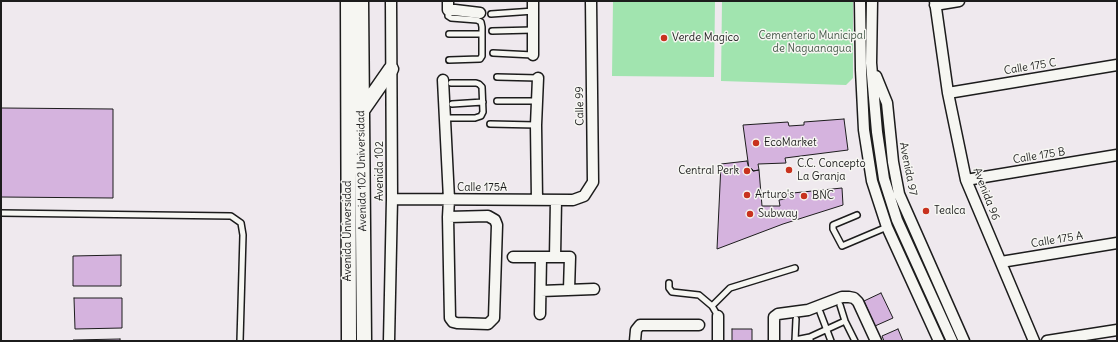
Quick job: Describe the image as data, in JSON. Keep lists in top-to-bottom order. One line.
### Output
{"streets":{"main road":["Avenida 102 Universidad","Avenida Universidad"],"street":["Calle 175 C","Calle 99","Calle 175 B","Avenida 97","Avenida 102","Calle 175A","Avenida 96","Calle 175 A"]},"crossings":[["Calle 175 C","Avenida 96"],["Calle 99","Calle 175A"],["Calle 175 B","Avenida 96"],["Avenida 102","Calle 175A"],["Avenida 96","Calle 175 A"]],"parks":["Cementerio Municipal de Naguanagua"],"places":["Verde Magico","EcoMarket","C.C. Concepto La Granja","Central Perk","Arturo's","BNC","Tealca","Subway"]}
